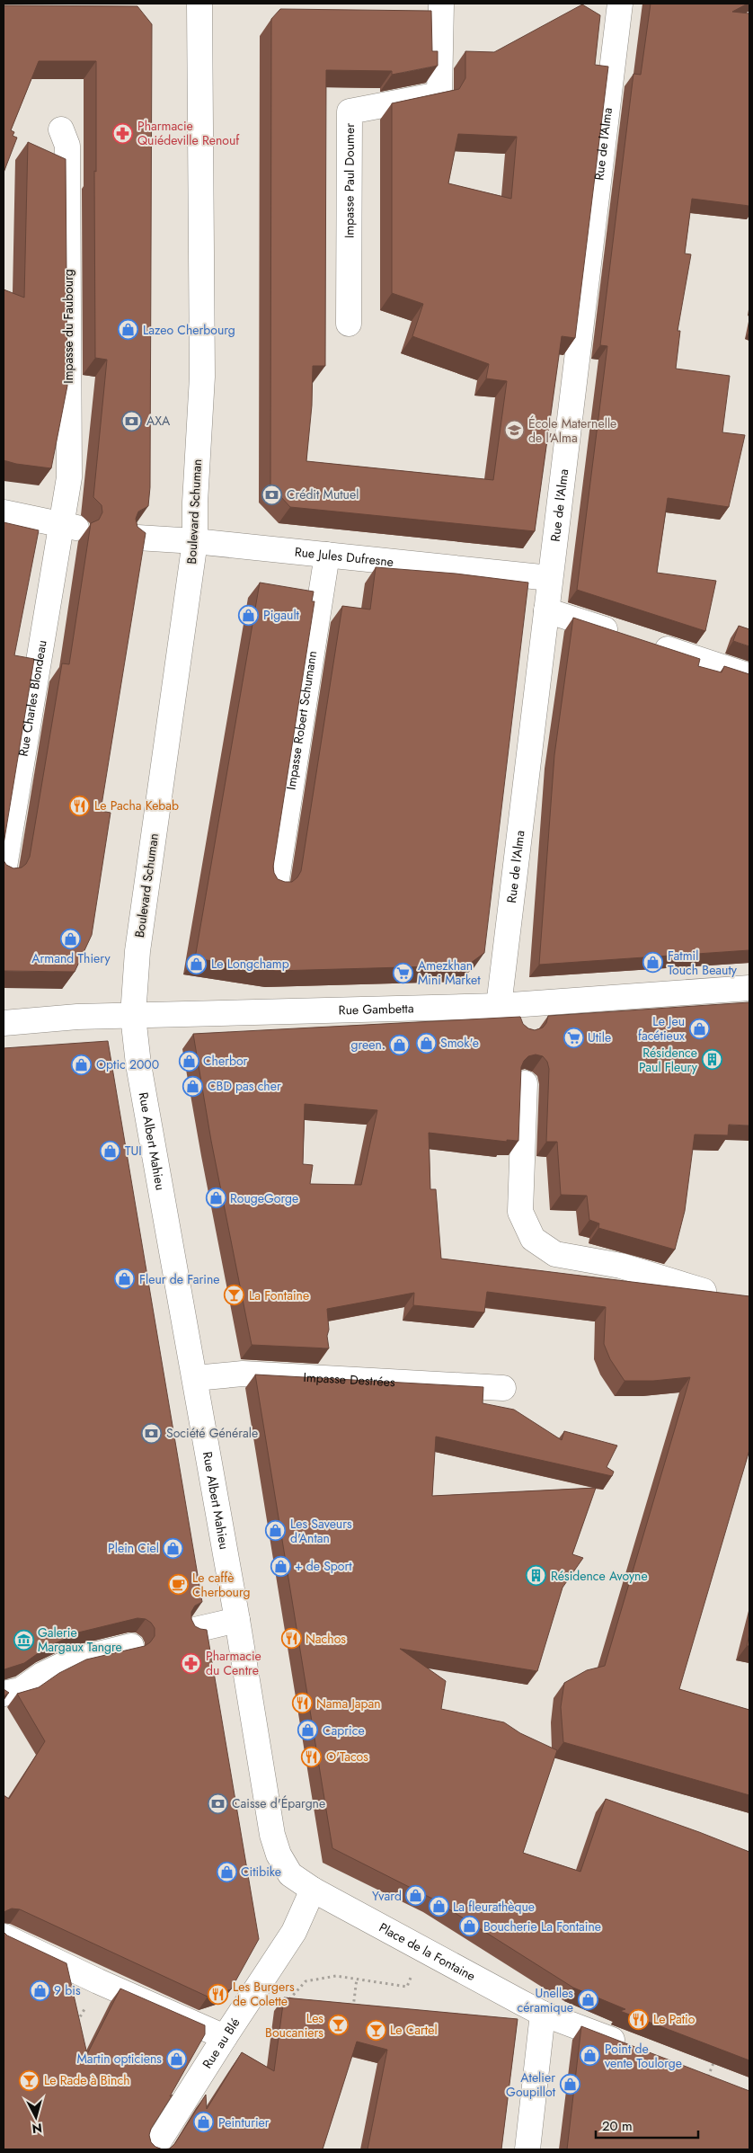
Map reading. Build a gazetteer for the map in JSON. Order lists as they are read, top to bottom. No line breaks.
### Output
{"streets":{"street":["Rue de l'Alma","Impasse Paul Doumer","Impasse du Faubourg","Boulevard Schuman","Rue Jules Dufresne","Rue Charles Blondeau","Impasse Robert Schumann","Rue Gambetta","Rue Albert Mahieu","Impasse Destrées","Place de la Fontaine","Rue au Blé"]},"crossings":[["Rue de l'Alma","Rue Jules Dufresne"],["Rue de l'Alma","Rue Gambetta"],["Impasse du Faubourg","Rue Charles Blondeau"],["Boulevard Schuman","Rue Jules Dufresne"],["Boulevard Schuman","Rue Gambetta"],["Boulevard Schuman","Rue Albert Mahieu"],["Rue Jules Dufresne","Impasse Robert Schumann"],["Rue Gambetta","Rue Albert Mahieu"],["Rue Albert Mahieu","Impasse Destrées"],["Rue Albert Mahieu","Place de la Fontaine"],["Rue Albert Mahieu","Rue au Blé"],["Place de la Fontaine","Rue au Blé"]],"places":{"pharmacy":["Pharmacie Quiédeville Renouf","Pharmacie du Centre"],"shop":["Lazeo Cherbourg","Pigault","Armand Thiery","Fatmil Touch Beauty","Le Longchamp","Le Jeu facétieux","Smok'e","green.","Cherbor","Optic 2000","CBD pas cher","TUI","RougeGorge","Fleur de Farine","Les Saveurs d'Antan","Plein Ciel","+ de Sport","Caprice","Citibike","Yvard","La fleurathèque","Boucherie La Fontaine","9 bis","Unelles céramique","Point de vente Toulorge","Martin opticiens","Atelier Goupillot","Peinturier"],"bank":["AXA","Crédit Mutuel","Société Générale","Caisse d'Épargne"],"school or university":["École Maternelle de l'Alma"],"restaurant":["Le Pacha Kebab","Nachos","Nama Japan","O'Tacos","Les Burgers de Colette","Le Patio"],"supermarket":["Amezkhan Mini Market","Utile"],"building":["Résidence Paul Fleury","Résidence Avoyne"],"bar":["La Fontaine","Les Boucaniers","Le Cartel","Le Rade à Binch"],"cafe":["Le caffè Cherbourg"],"museum":["Galerie Margaux Tangre"]},"scale_bar":"20 m","north":"bottom"}
